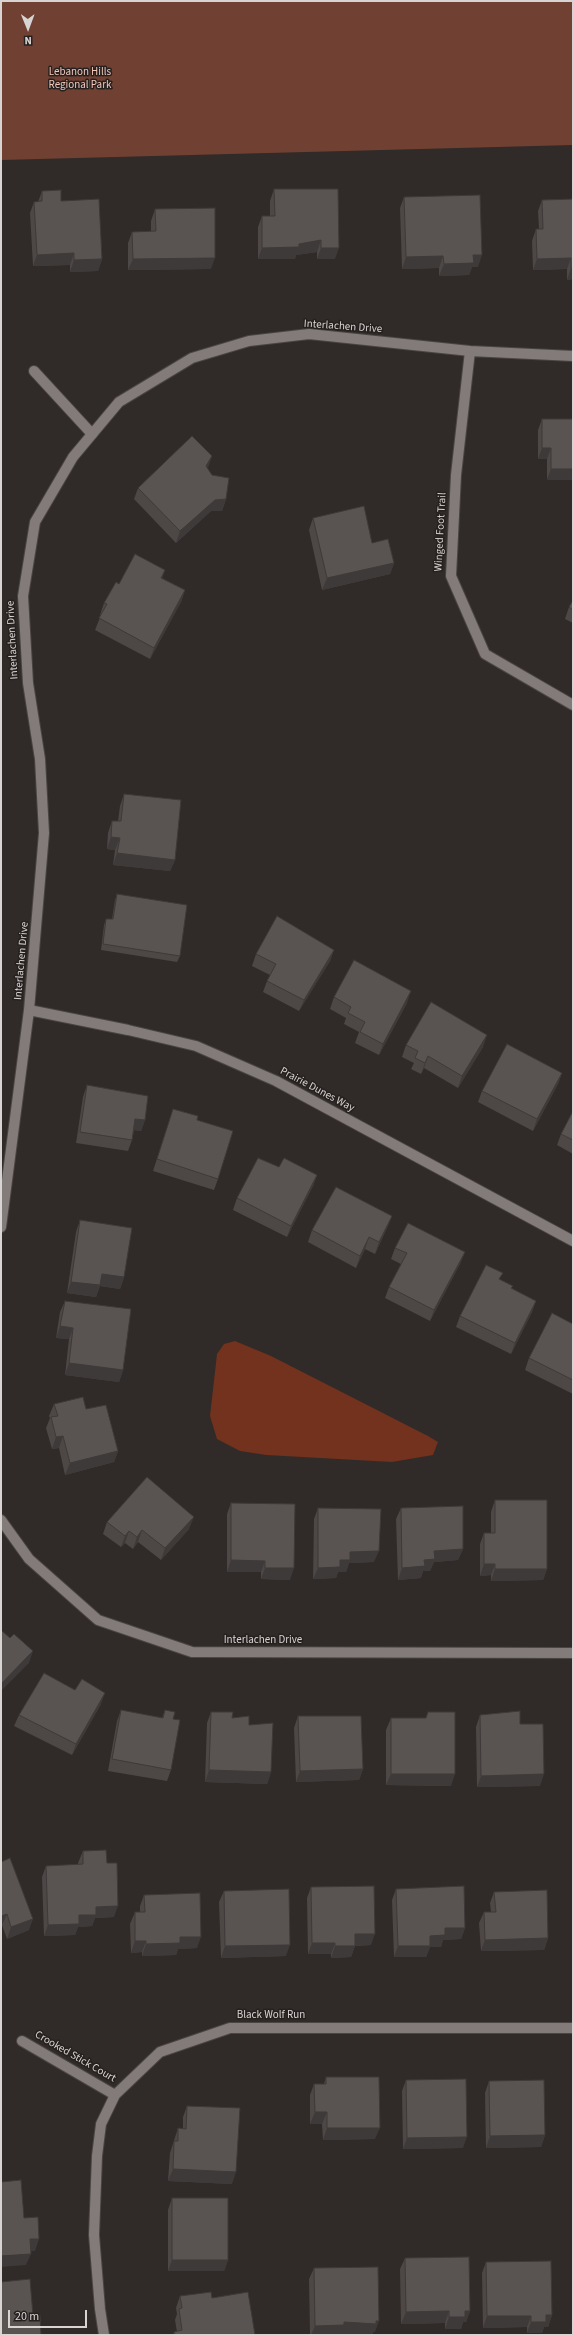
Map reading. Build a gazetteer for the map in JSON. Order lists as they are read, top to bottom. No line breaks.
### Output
{"streets":{"street":["Interlachen Drive","Winged Foot Trail","Prairie Dunes Way","Black Wolf Run","Crooked Stick Court"]},"crossings":[["Interlachen Drive","Winged Foot Trail"],["Interlachen Drive","Prairie Dunes Way"],["Black Wolf Run","Crooked Stick Court"]],"parks":["Lebanon Hills Regional Park"],"scale_bar":"20 m","north":"bottom"}
